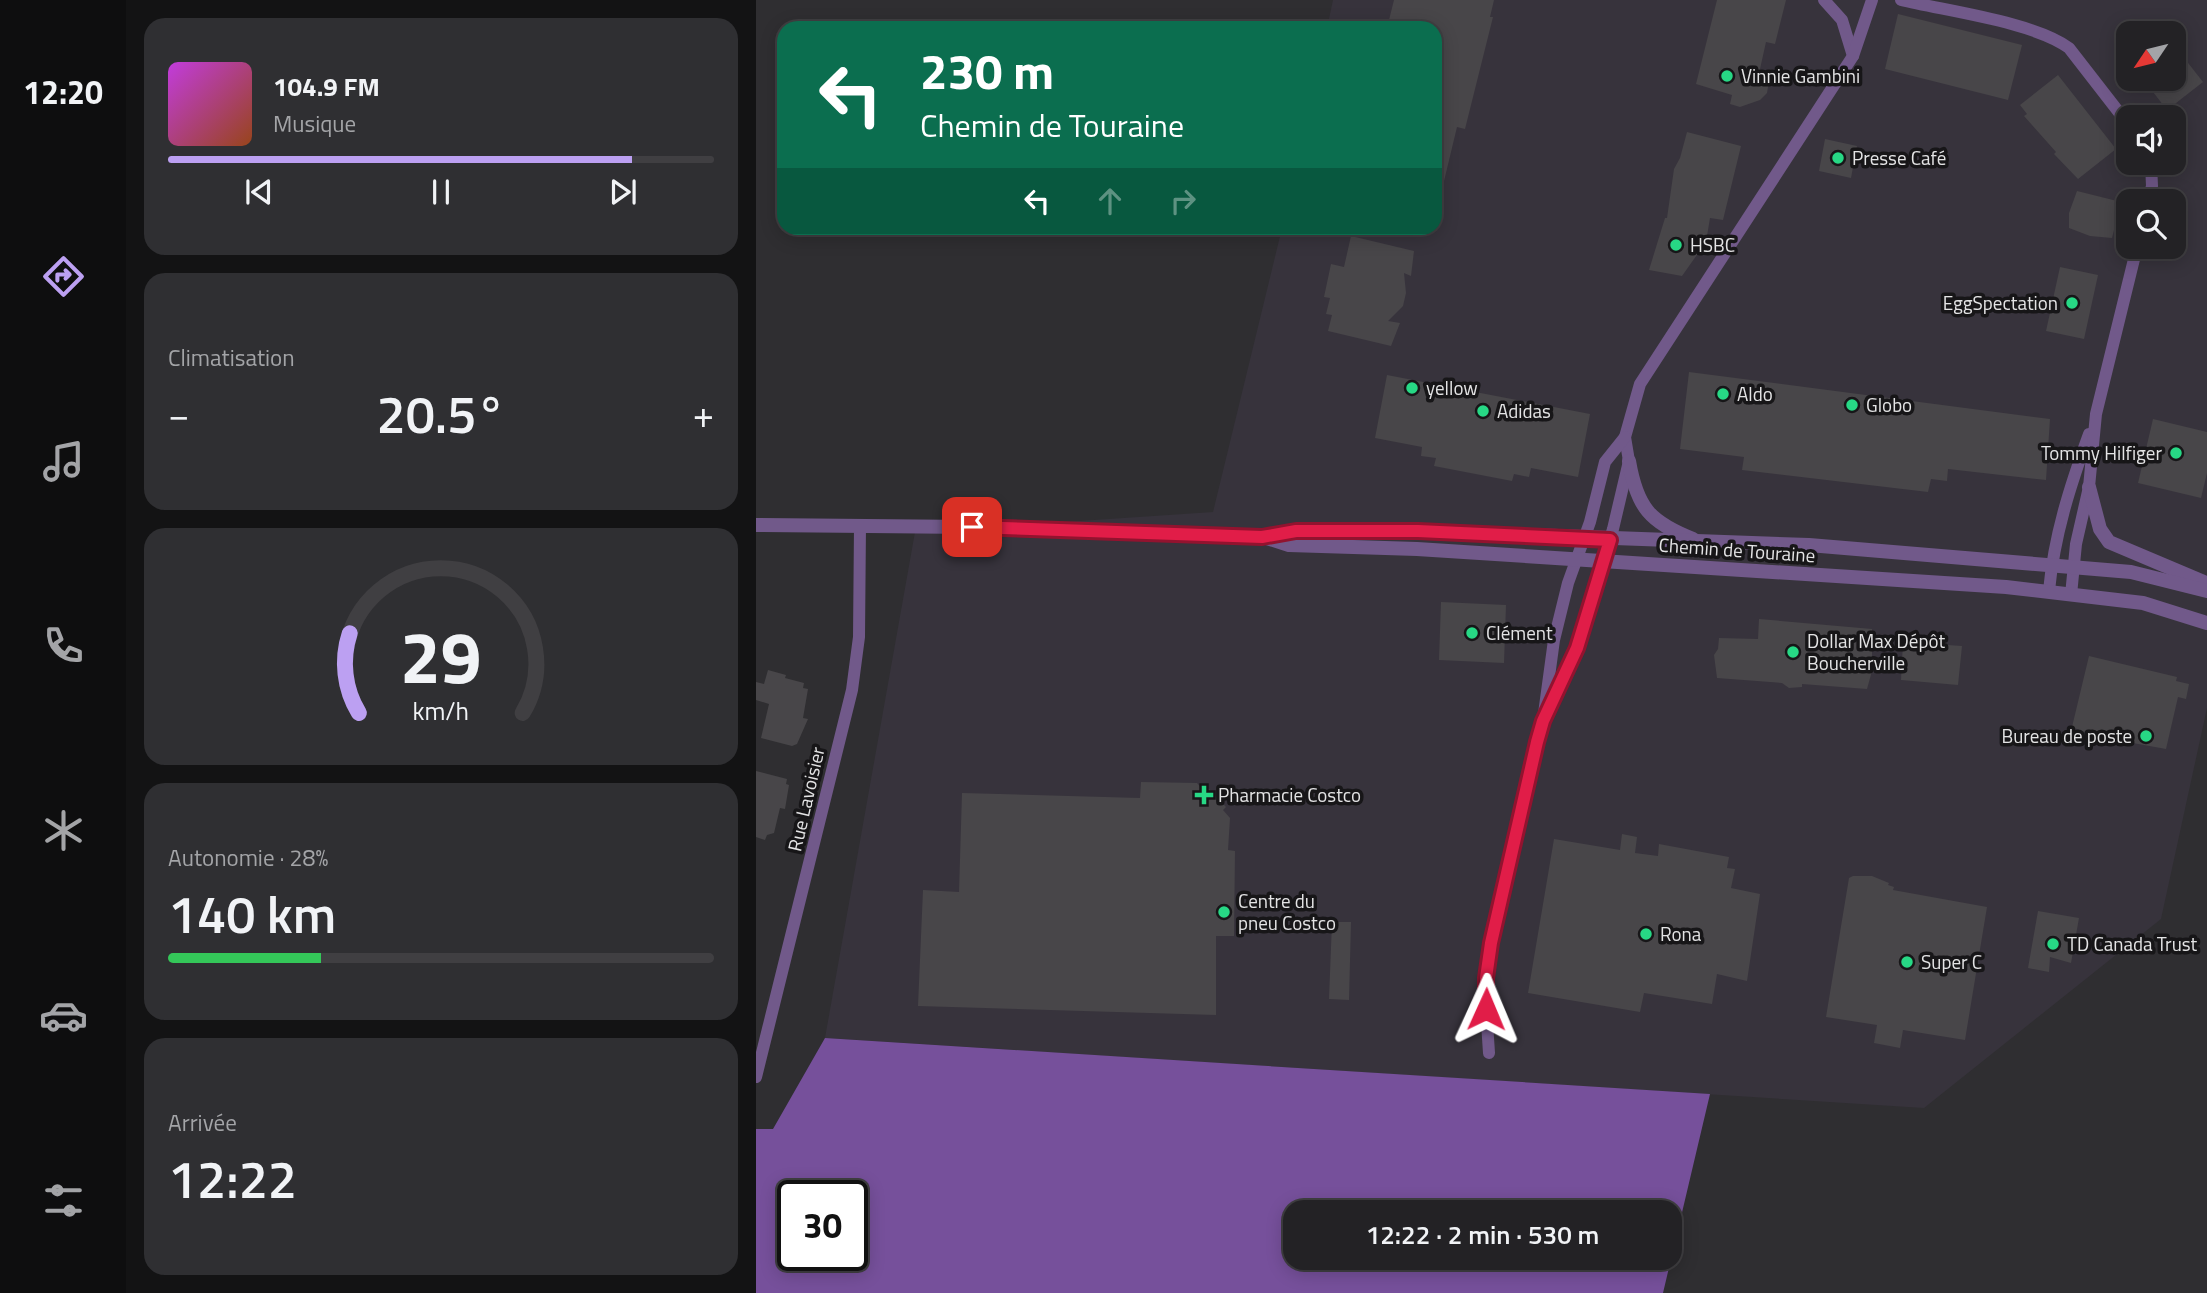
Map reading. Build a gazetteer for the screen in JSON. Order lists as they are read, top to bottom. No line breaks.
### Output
{"streets":{"street":["Chemin de Touraine","Rue Lavoisier"]},"crossings":[["Chemin de Touraine","Rue Lavoisier"]],"places":{"other":["Vinnie Gambini","Presse Café","HSBC","EggSpectation","yellow","Aldo","Globo","Adidas","Tommy Hilfiger","Clément","Dollar Max Dépôt Boucherville","Bureau de poste","Centre du pneu Costco","Rona","TD Canada Trust","Super C"],"health":["Pharmacie Costco"]},"north":"bottom left","page":{"tabs":"12:20","turn":["230 m","Chemin de Touraine"],"song":["104.9 FM","Musique"],"tile":["Climatisation",["Autonomie · 28%","140 km"],["Arrivée","12:22"]],"heat":["−","20.5°","+"],"limit":"30","trip":"12:22 · 2 min · 530 m","gauge":["29","km/h"]}}
